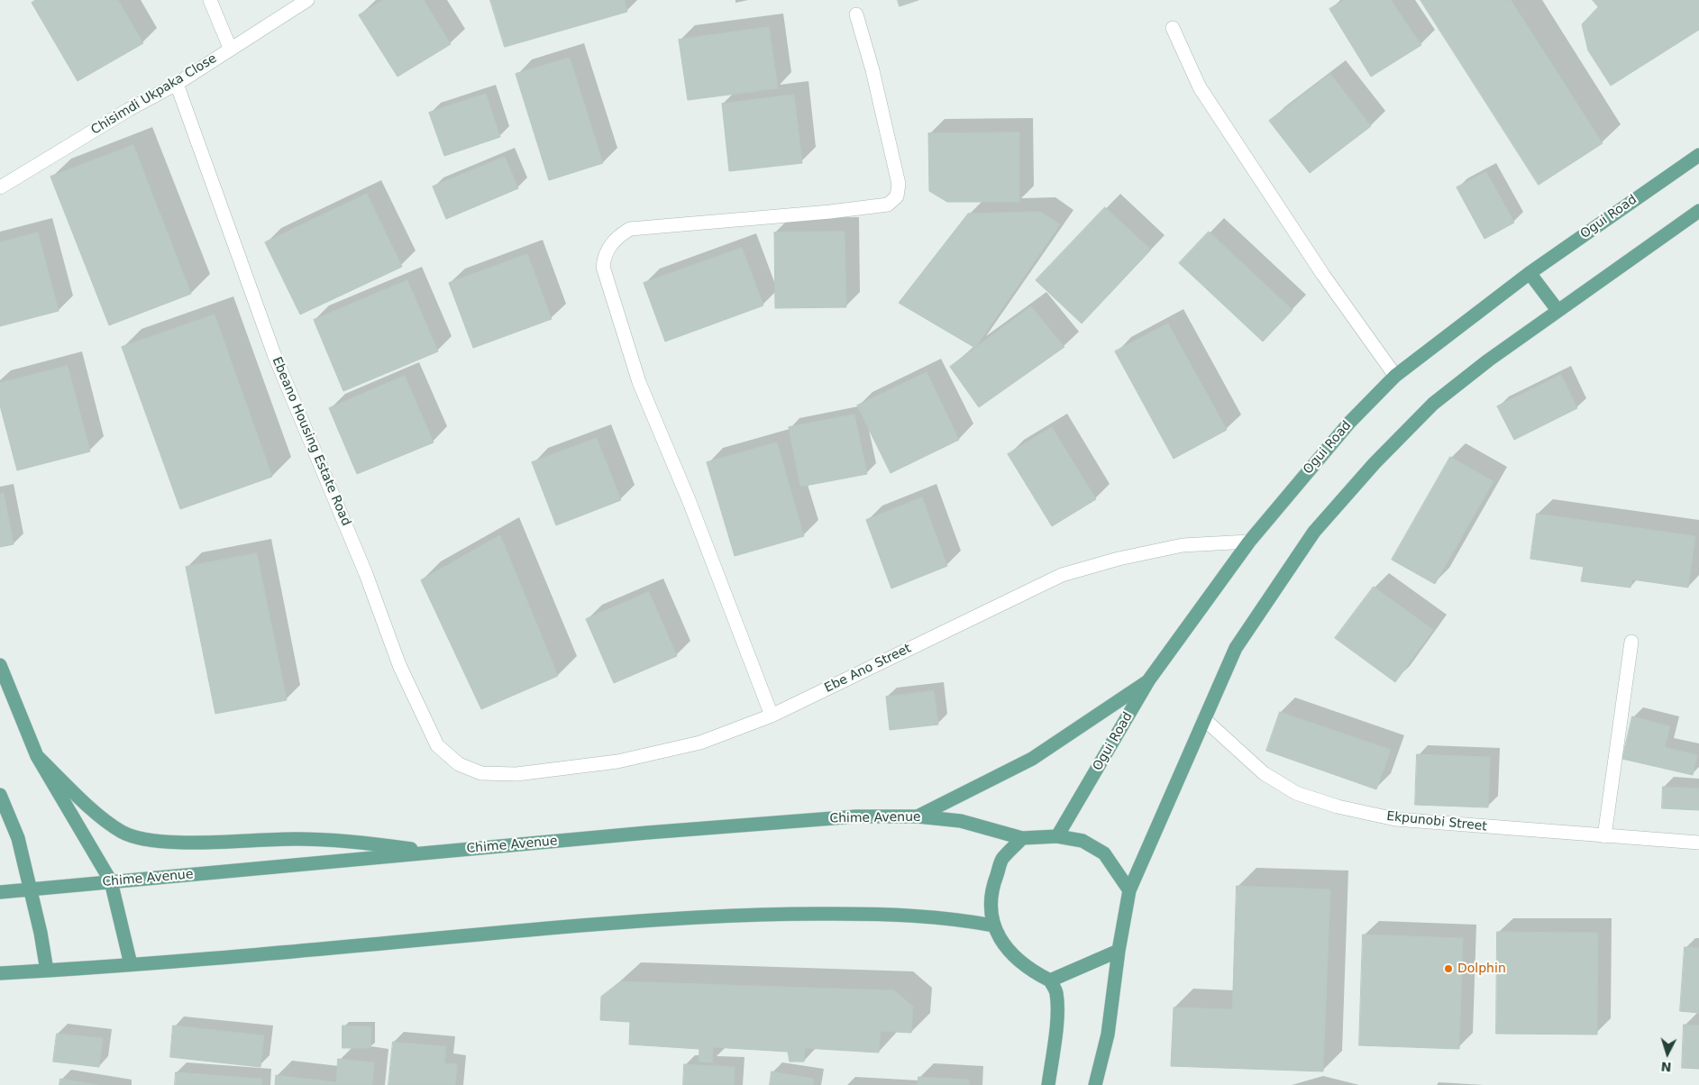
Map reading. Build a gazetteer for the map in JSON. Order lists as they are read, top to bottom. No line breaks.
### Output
{"streets":{"main road":["Ogui Road","Chime Avenue"],"street":["Chisimdi Ukpaka Close","Ebeano Housing Estate Road","Ebe Ano Street","Ekpunobi Street"]},"crossings":[["Chisimdi Ukpaka Close","Ebeano Housing Estate Road"],["Ogui Road","Ebe Ano Street"],["Ogui Road","Chime Avenue"],["Ebeano Housing Estate Road","Ebe Ano Street"]],"places":["Dolphin"],"north":"bottom"}
